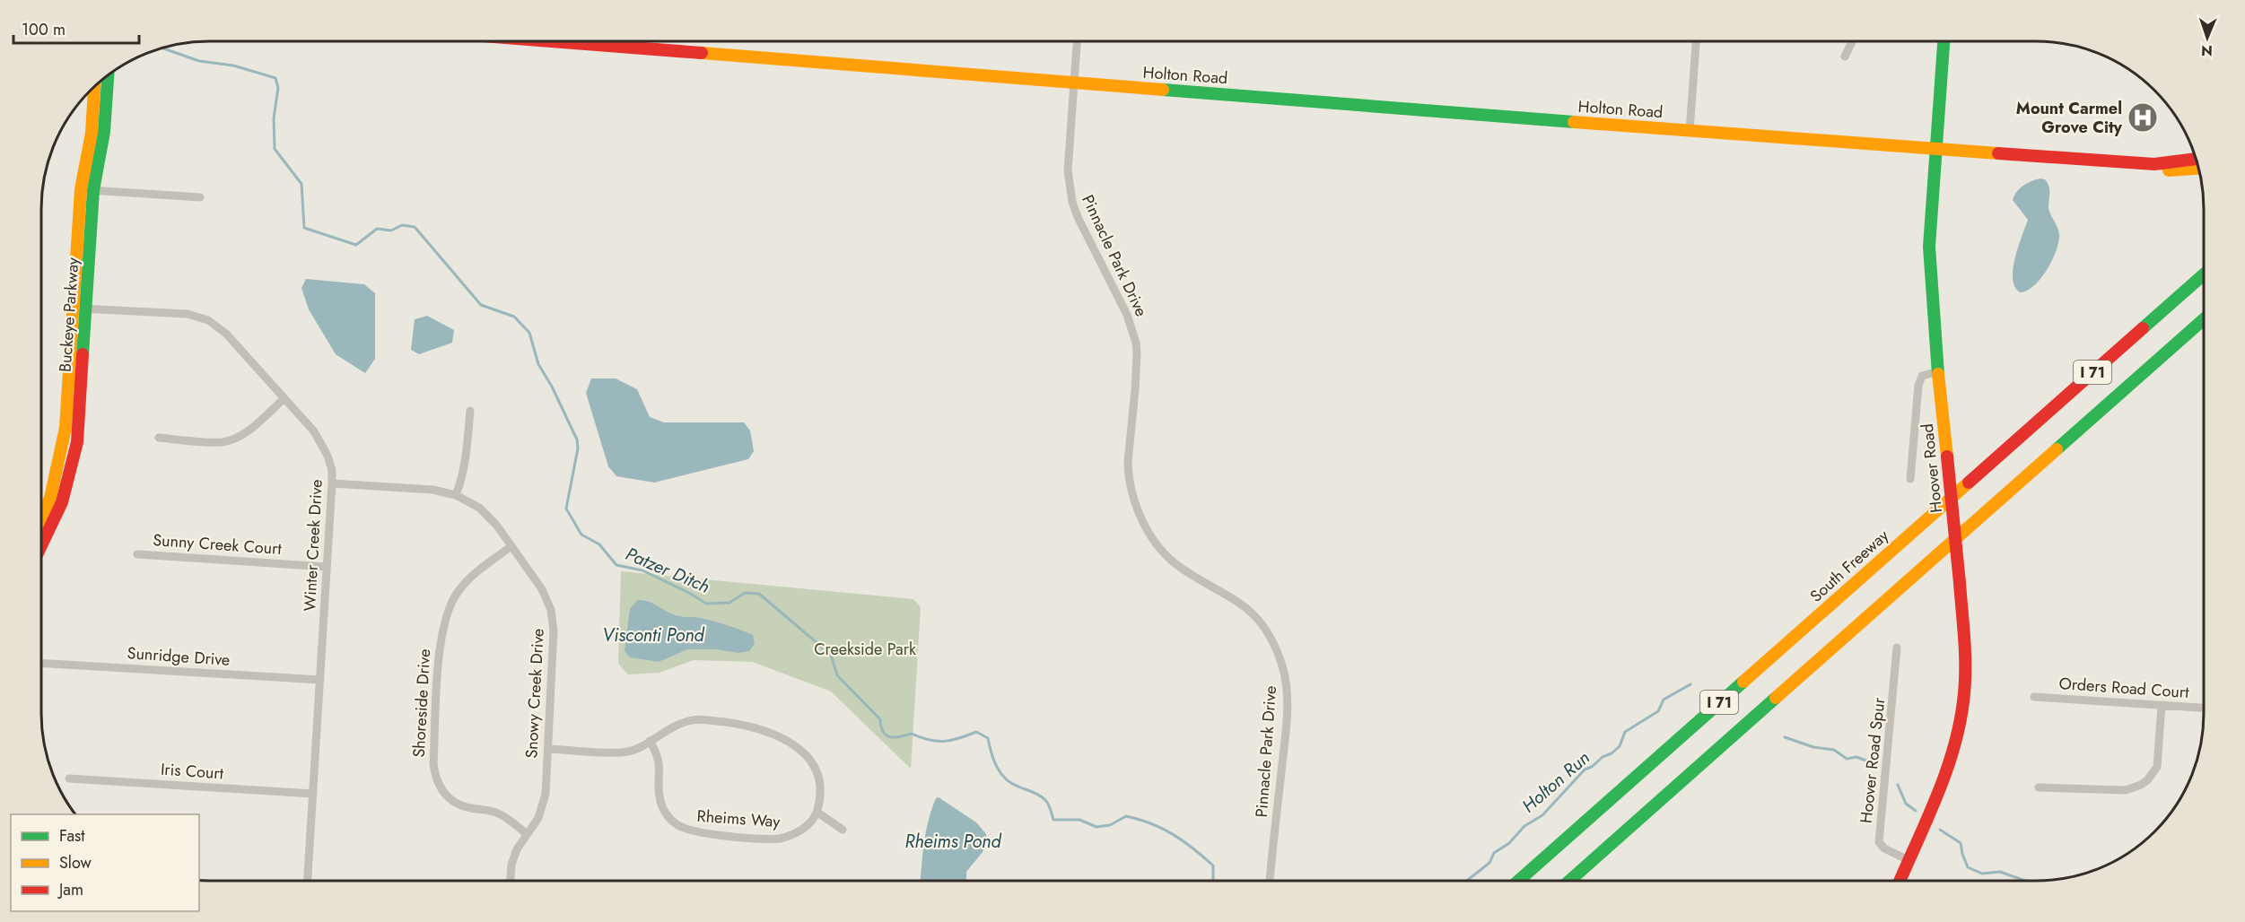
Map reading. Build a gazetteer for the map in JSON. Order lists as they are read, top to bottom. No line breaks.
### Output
{"streets":{"main road":["Holton Road","Buckeye Parkway","I 71","Hoover Road","South Freeway"],"street":["Pinnacle Park Drive","Sunny Creek Court","Winter Creek Drive","Sunridge Drive","Orders Road Court","Snowy Creek Drive","Shoreside Drive","Hoover Road Spur","Iris Court","Rheims Way"]},"crossings":[["Holton Road","Pinnacle Park Drive"],["Holton Road","Hoover Road"],["Buckeye Parkway","Winter Creek Drive"],["Hoover Road","Hoover Road Spur"],["Sunny Creek Court","Winter Creek Drive"],["Winter Creek Drive","Sunridge Drive"],["Winter Creek Drive","Snowy Creek Drive"],["Winter Creek Drive","Iris Court"],["Snowy Creek Drive","Shoreside Drive"]],"water":["Patzer Ditch","Visconti Pond","Holton Run","Rheims Pond"],"parks":["Creekside Park"],"places":{"hospital":["Mount Carmel Grove City"]},"legend":["Fast","Slow","Jam"],"scale_bar":"100 m","north":"bottom"}
